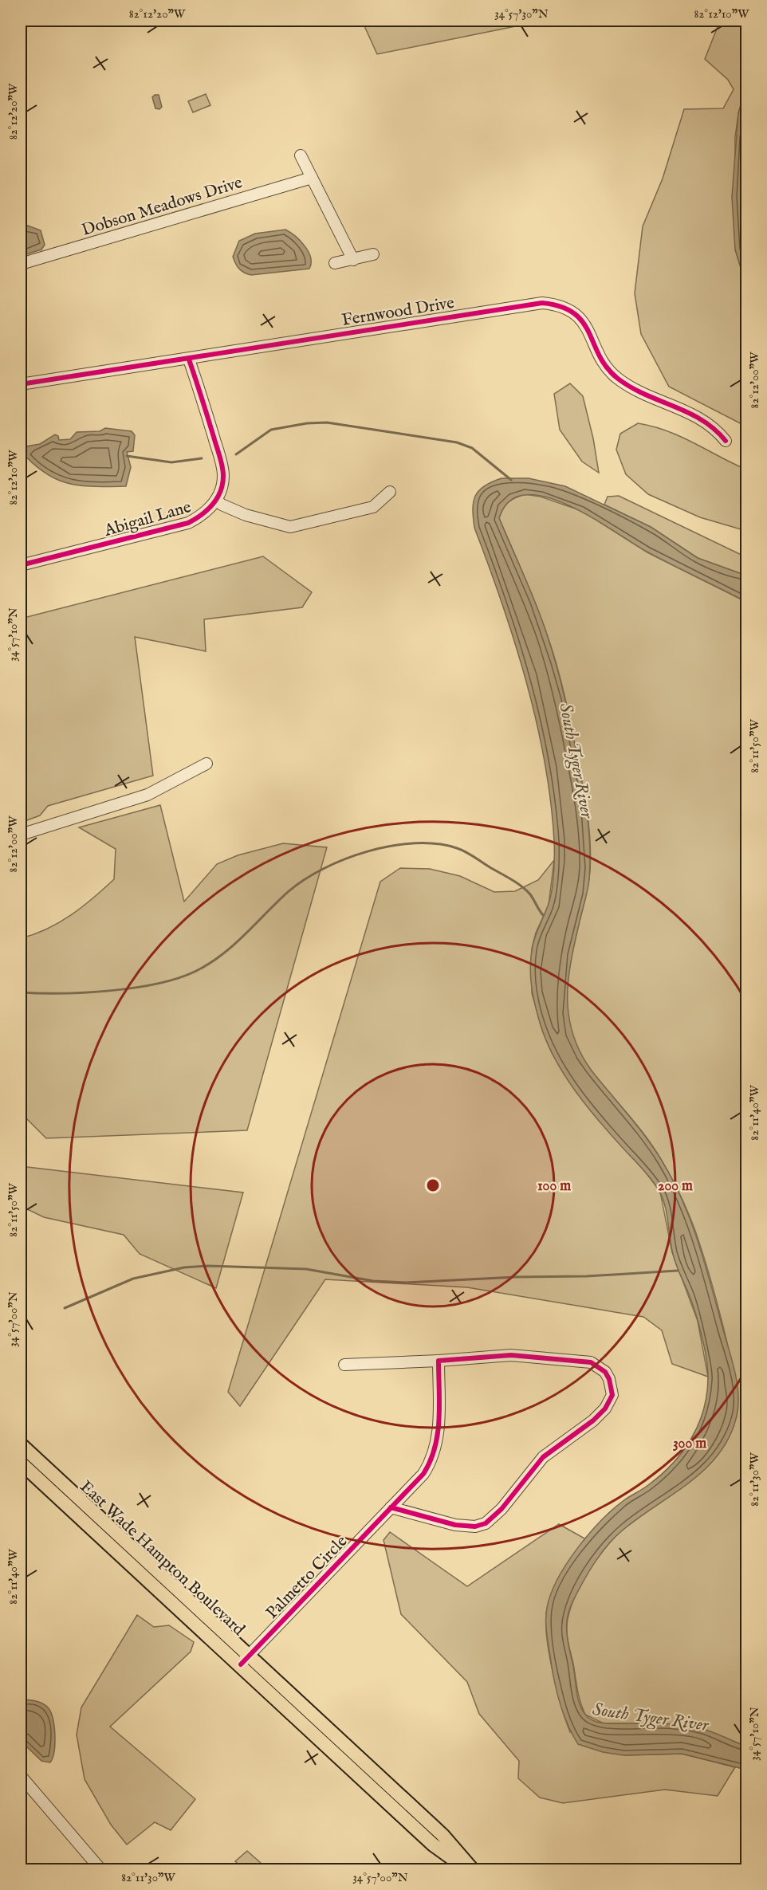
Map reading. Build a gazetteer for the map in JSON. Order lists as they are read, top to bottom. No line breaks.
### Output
{"streets":{"main road":["East Wade Hampton Boulevard"],"street":["Dobson Meadows Drive","Fernwood Drive","Abigail Lane","Palmetto Circle"]},"crossings":[["Fernwood Drive","Abigail Lane"],["East Wade Hampton Boulevard","Palmetto Circle"]],"water":["South Tyger River"],"coordinates":["82°12'20\"W","34°57'30\"N","82°12'10\"W","82°12'00\"W","34°57'10\"N","82°11'50\"W","82°11'40\"W","34°57'00\"N","82°11'30\"W"],"rings":["100 m","200 m","300 m"]}
